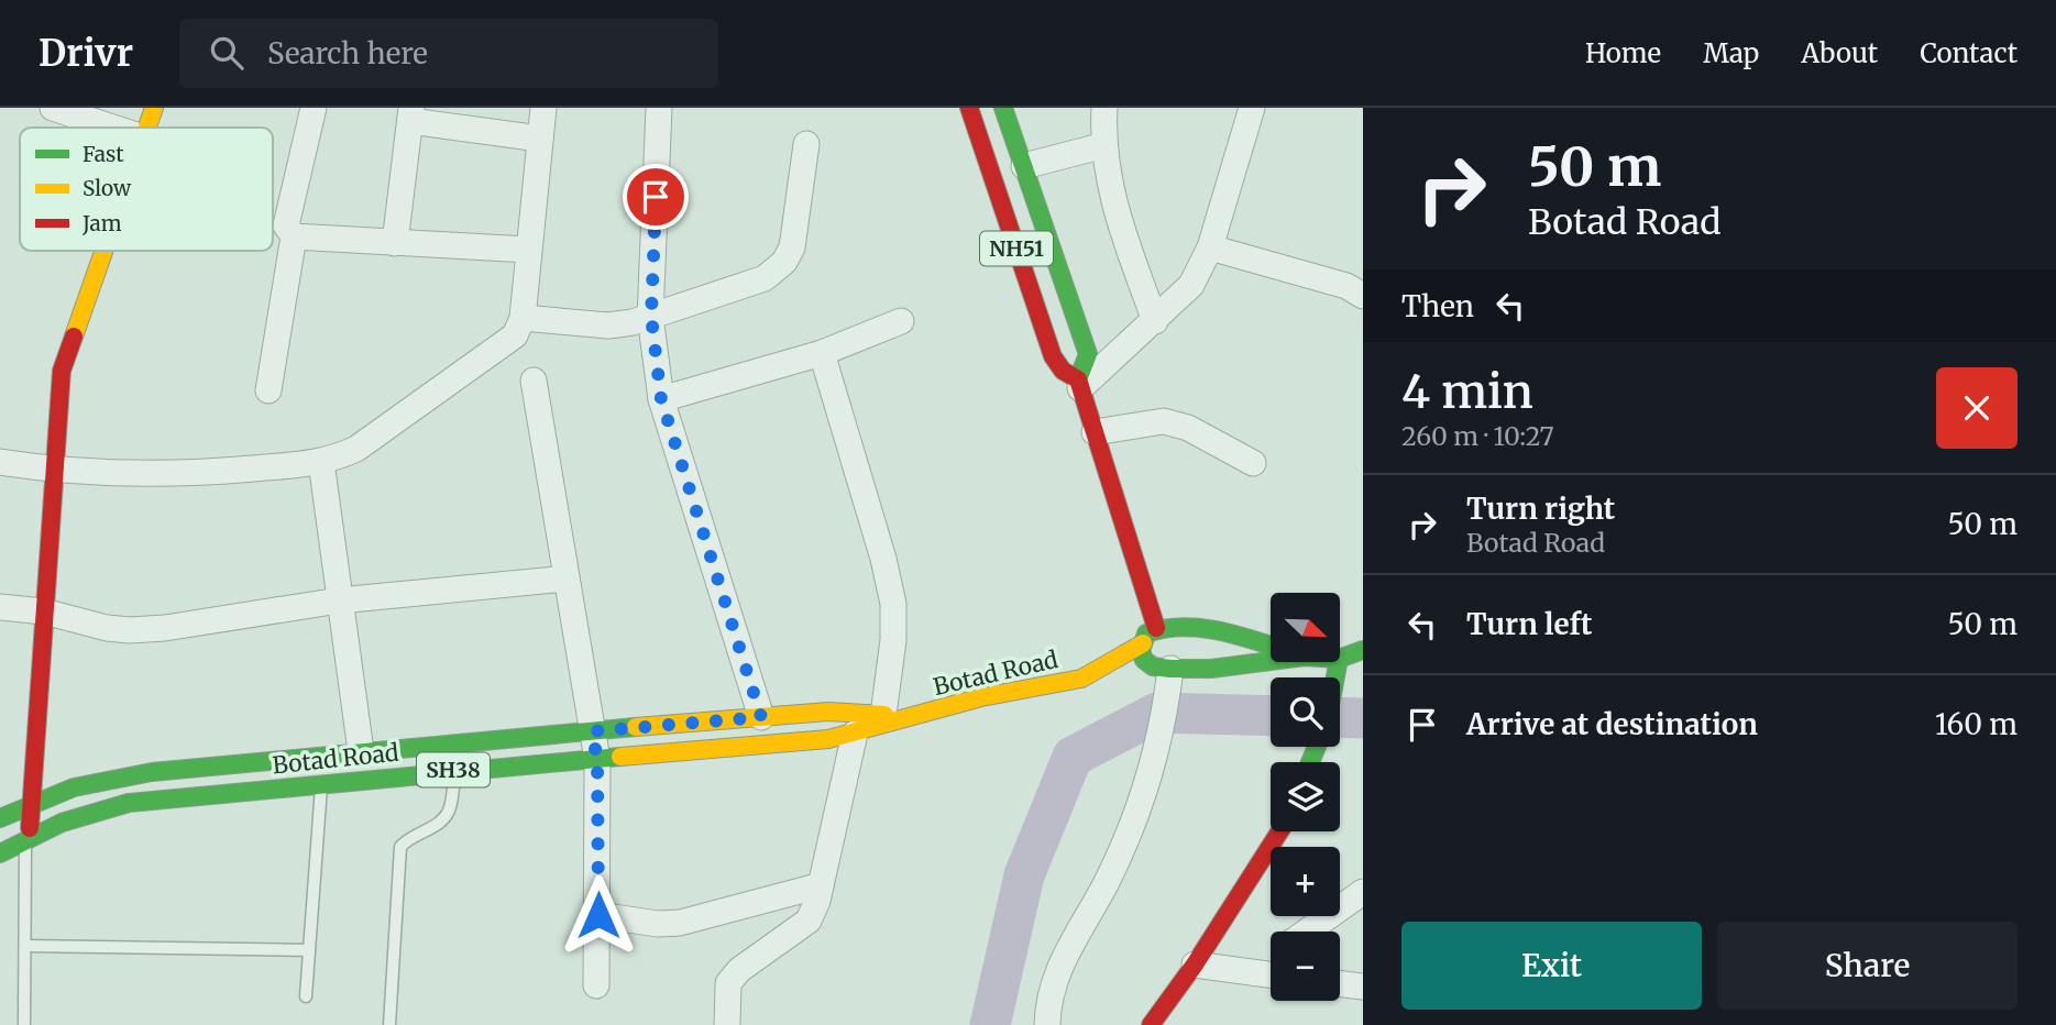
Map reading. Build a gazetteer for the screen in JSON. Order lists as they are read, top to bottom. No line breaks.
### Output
{"streets":{"main road":["NH51","Botad Road","SH38"]},"legend":["Fast","Slow","Jam"],"north":"bottom right","page":{"header":"Drivr","search":"Search here","nav":["Home","Map","About","Contact"],"turn":["50 m","Botad Road"],"then":"Then","heading":["4 min","260 m · 10:27"],"list":[{"name":"Turn right","note":"Botad Road","value":"50 m"},{"name":"Turn left","value":"50 m"},{"name":"Arrive at destination","value":"160 m"}],"map_buttons":["+","−"],"buttons":["Exit","Share"]}}
